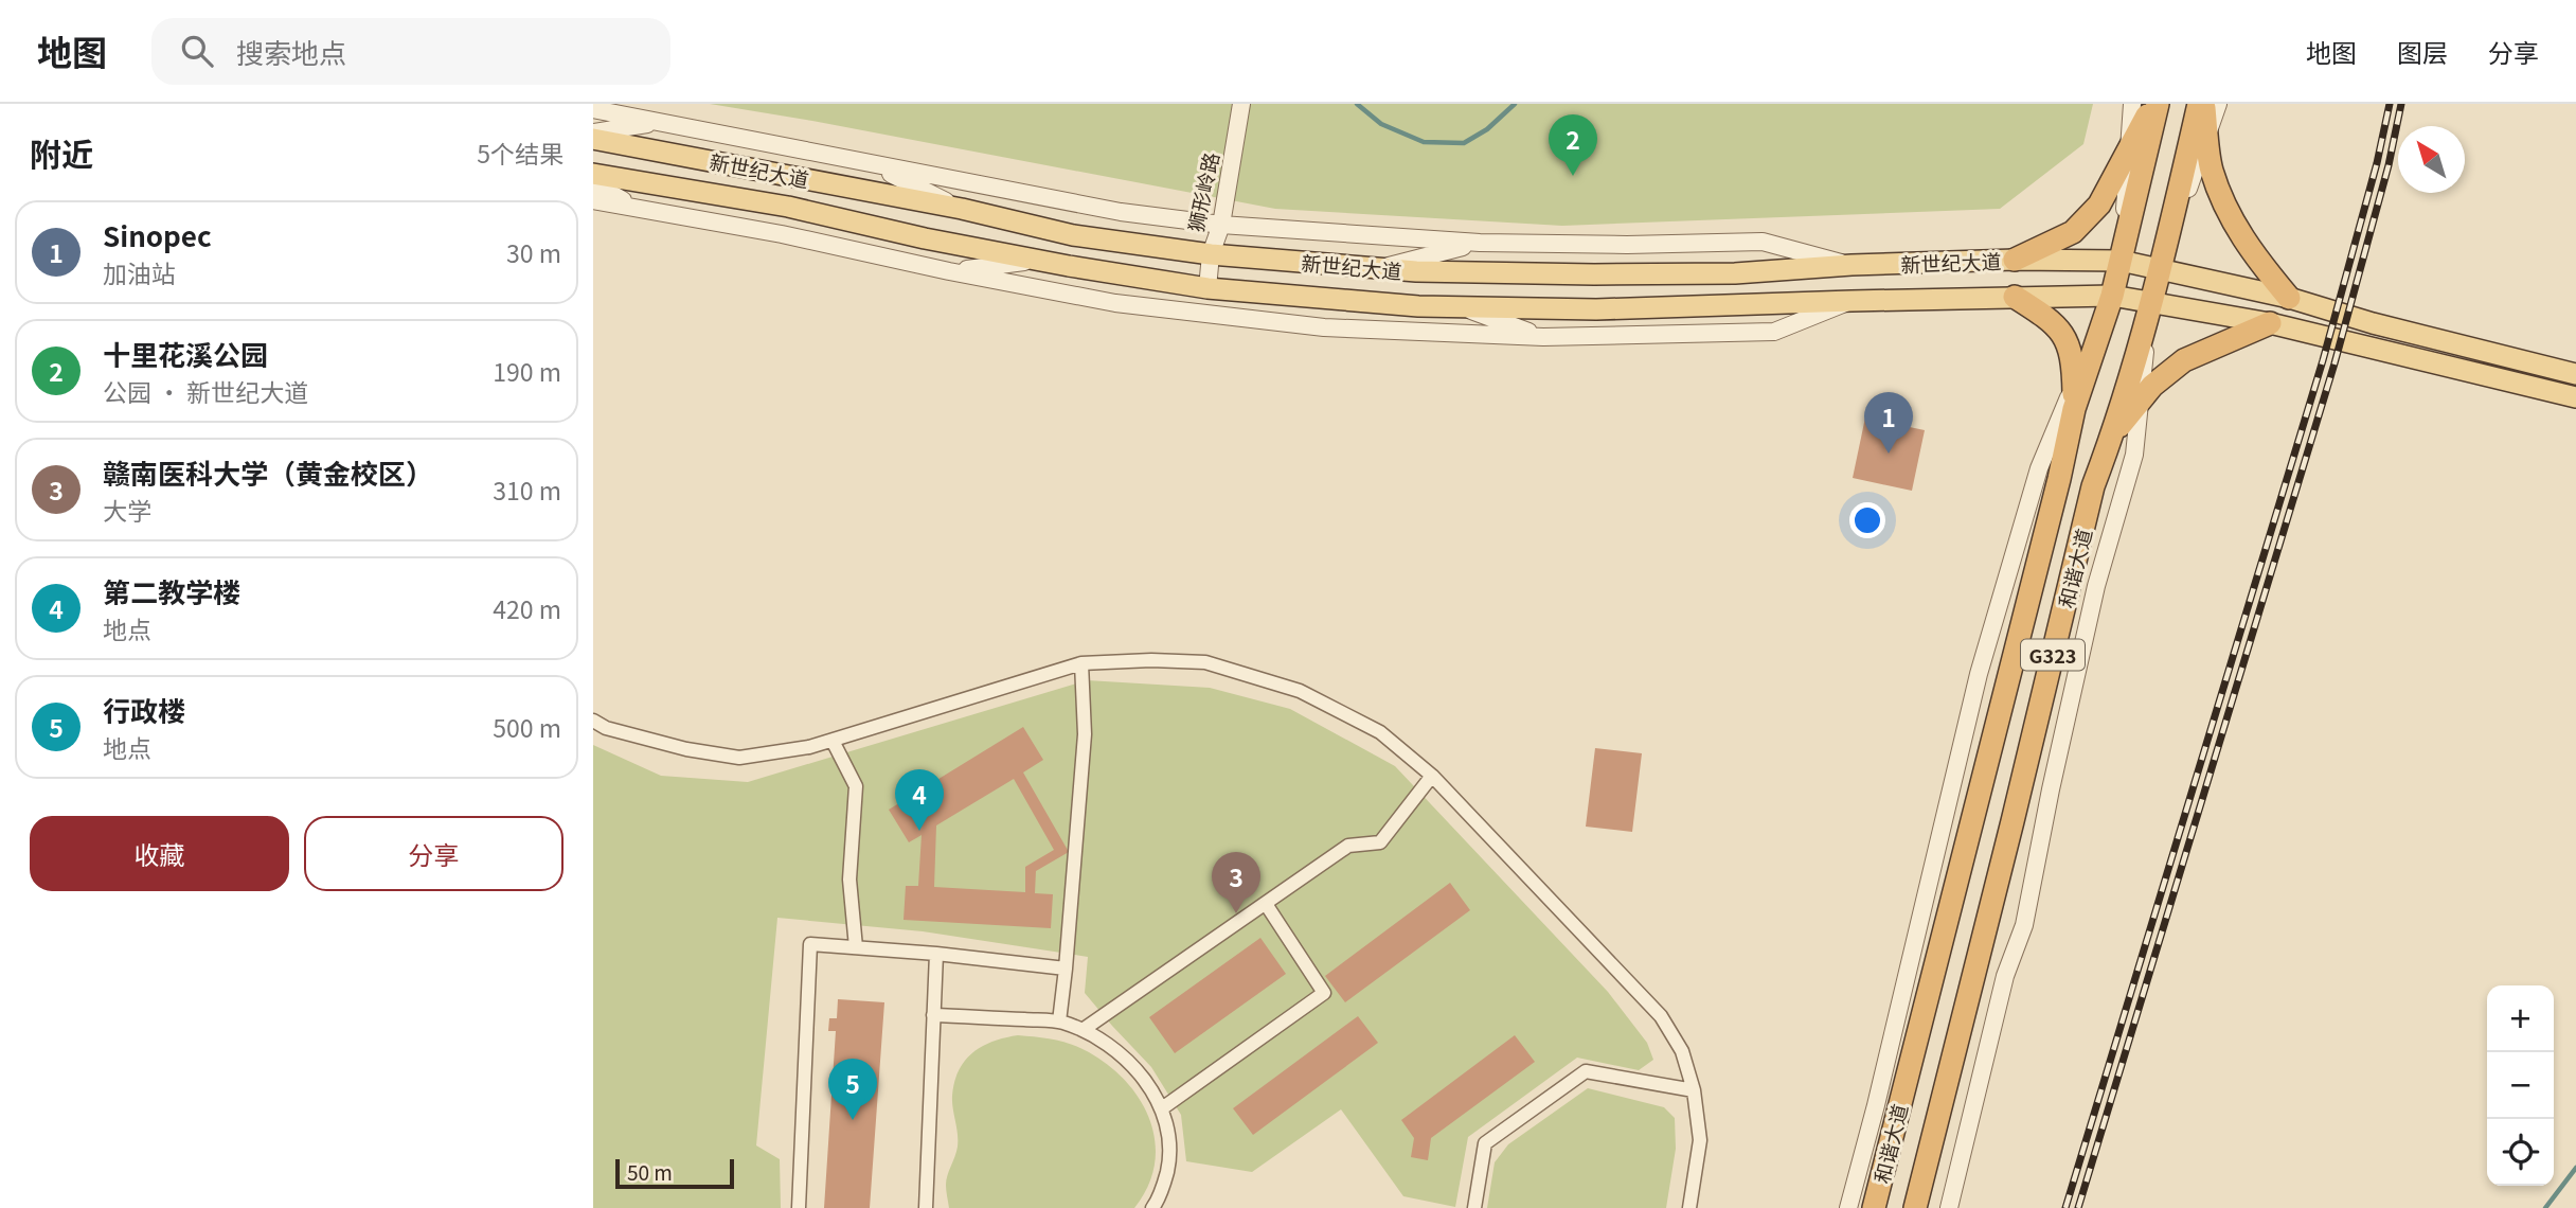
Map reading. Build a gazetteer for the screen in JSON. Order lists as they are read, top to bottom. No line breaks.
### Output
{"streets":{"highway":["和谐大道","G323"],"main road":["新世纪大道"],"street":["狮形岭路"]},"crossings":[["新世纪大道","狮形岭路"],["新世纪大道","和谐大道"],["新世纪大道","G323"],["和谐大道","G323"]],"scale_bar":"50 m","north":"top left","page":{"header":"地图","search":"搜索地点","nav":["地图","图层","分享"],"heading":["附近","5个结果"],"pins":["2","1","4","3","5"],"list":[{"mark":"1","name":"Sinopec","note":"加油站","value":"30 m"},{"mark":"2","name":"十里花溪公园","note":"公园 · 新世纪大道","value":"190 m"},{"mark":"3","name":"赣南医科大学（黄金校区）","note":"大学","value":"310 m"},{"mark":"4","name":"第二教学楼","note":"地点","value":"420 m"},{"mark":"5","name":"行政楼","note":"地点","value":"500 m"}],"buttons":["收藏","分享"],"map_buttons":["+","−"],"scale":"50 m"}}
